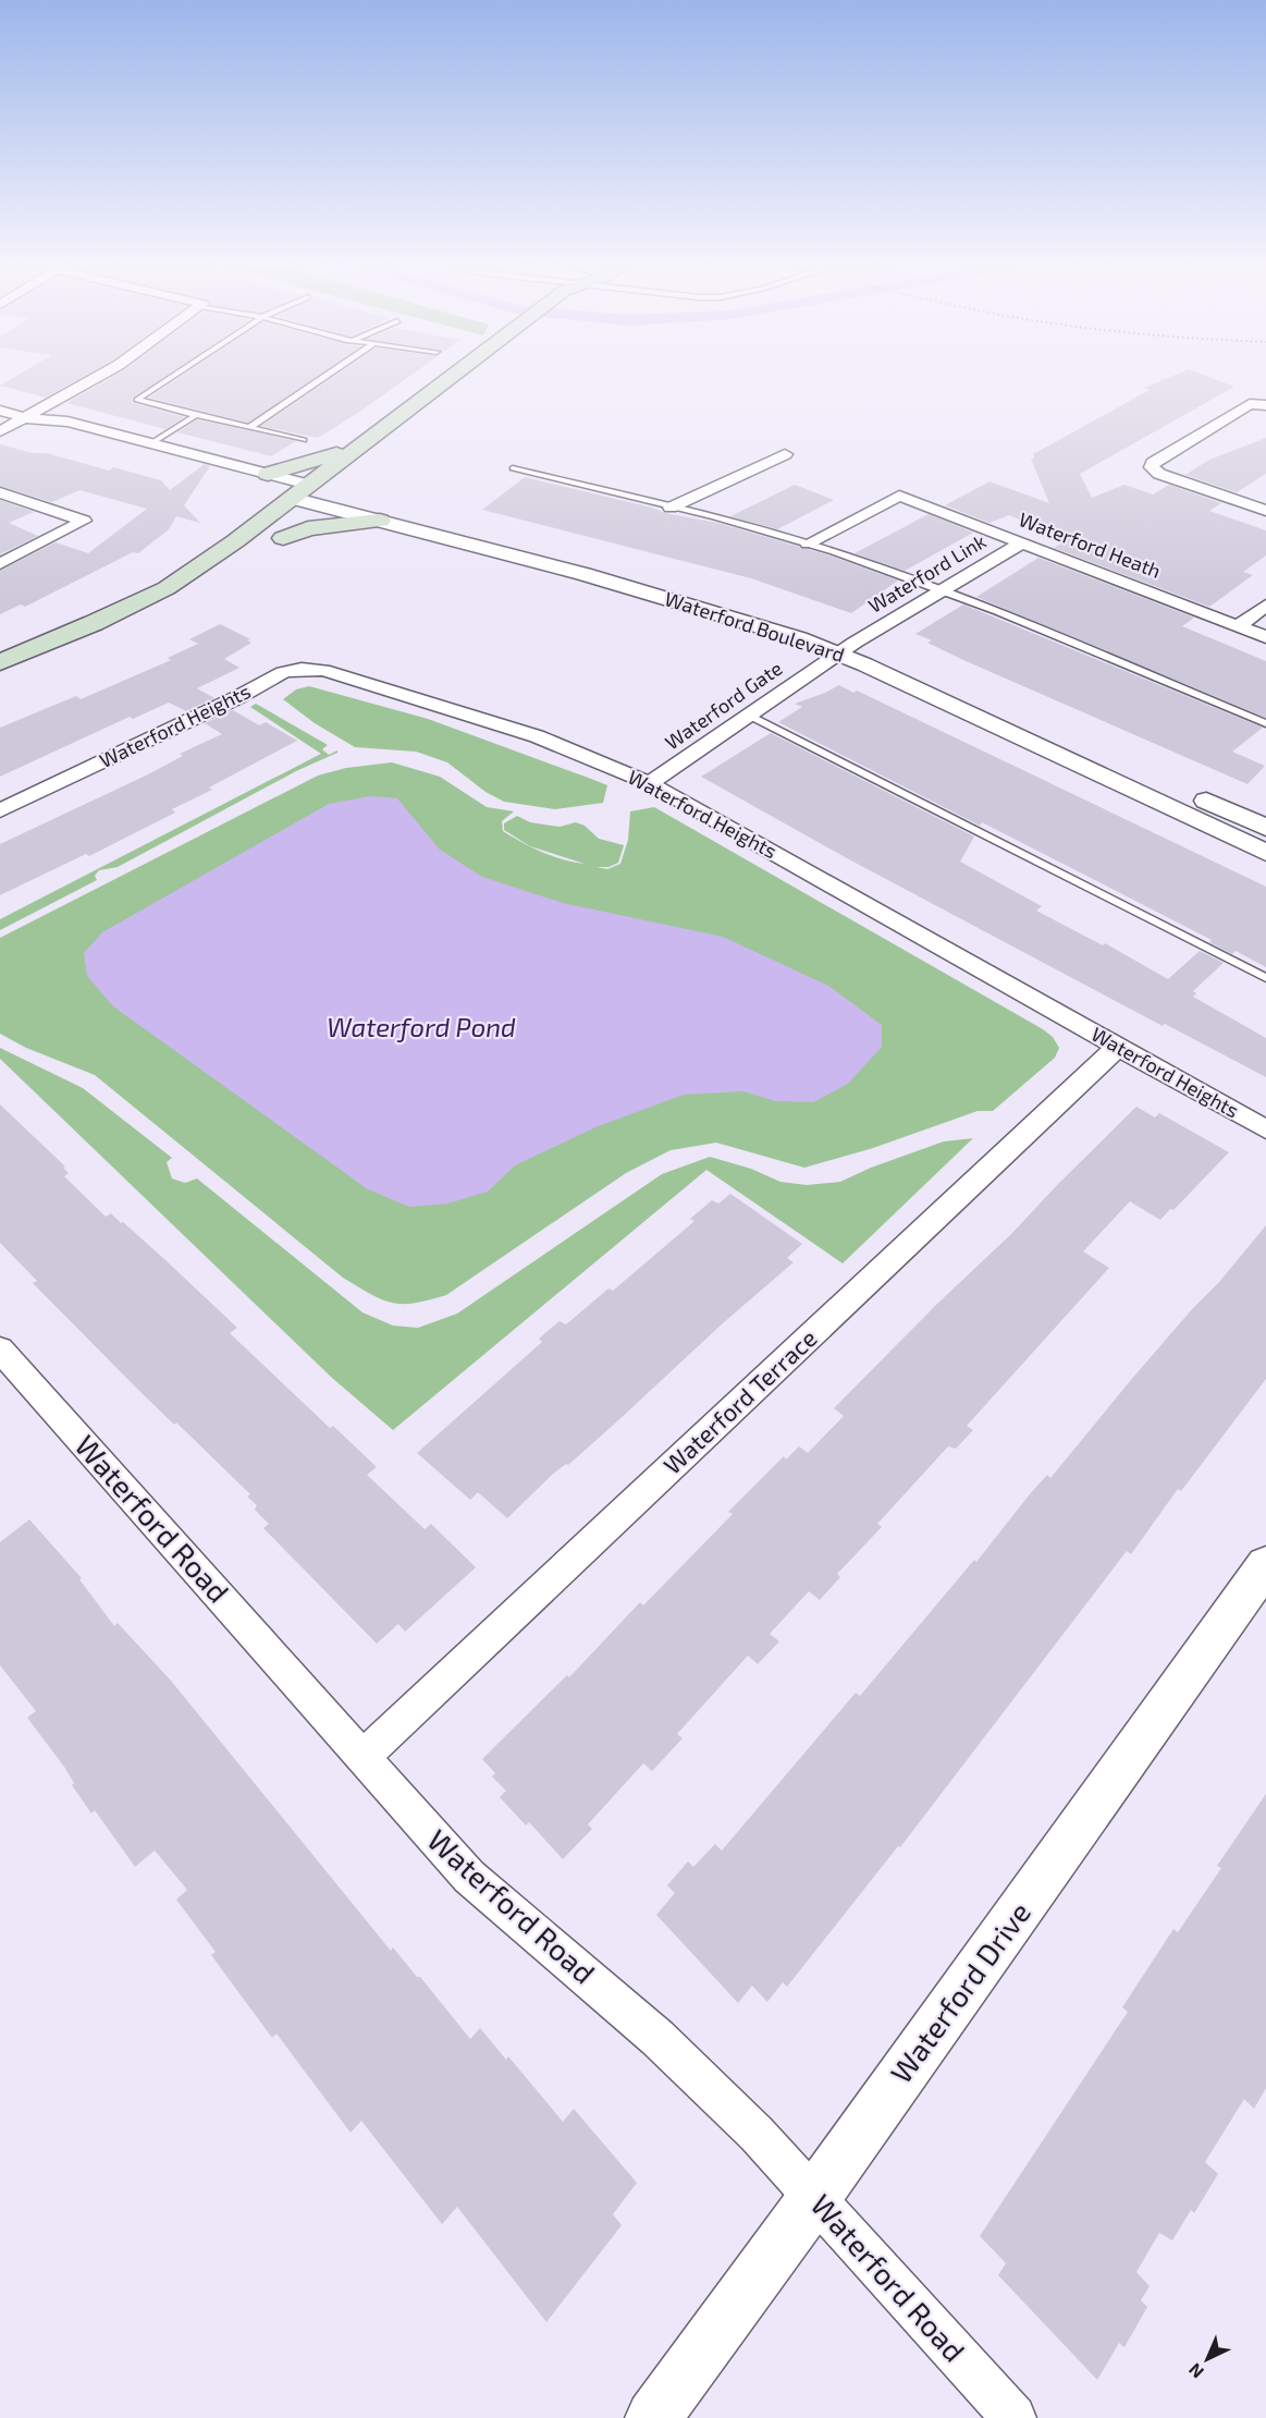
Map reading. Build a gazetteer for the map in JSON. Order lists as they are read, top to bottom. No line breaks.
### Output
{"streets":{"street":["Waterford Heath","Waterford Link","Waterford Boulevard","Waterford Gate","Waterford Heights","Waterford Terrace","Waterford Road","Waterford Drive"]},"crossings":[["Waterford Heath","Waterford Link"],["Waterford Link","Waterford Boulevard"],["Waterford Link","Waterford Gate"],["Waterford Boulevard","Waterford Gate"],["Waterford Gate","Waterford Heights"],["Waterford Heights","Waterford Terrace"],["Waterford Terrace","Waterford Road"],["Waterford Road","Waterford Drive"]],"water":["Waterford Pond"],"north":"bottom left"}
